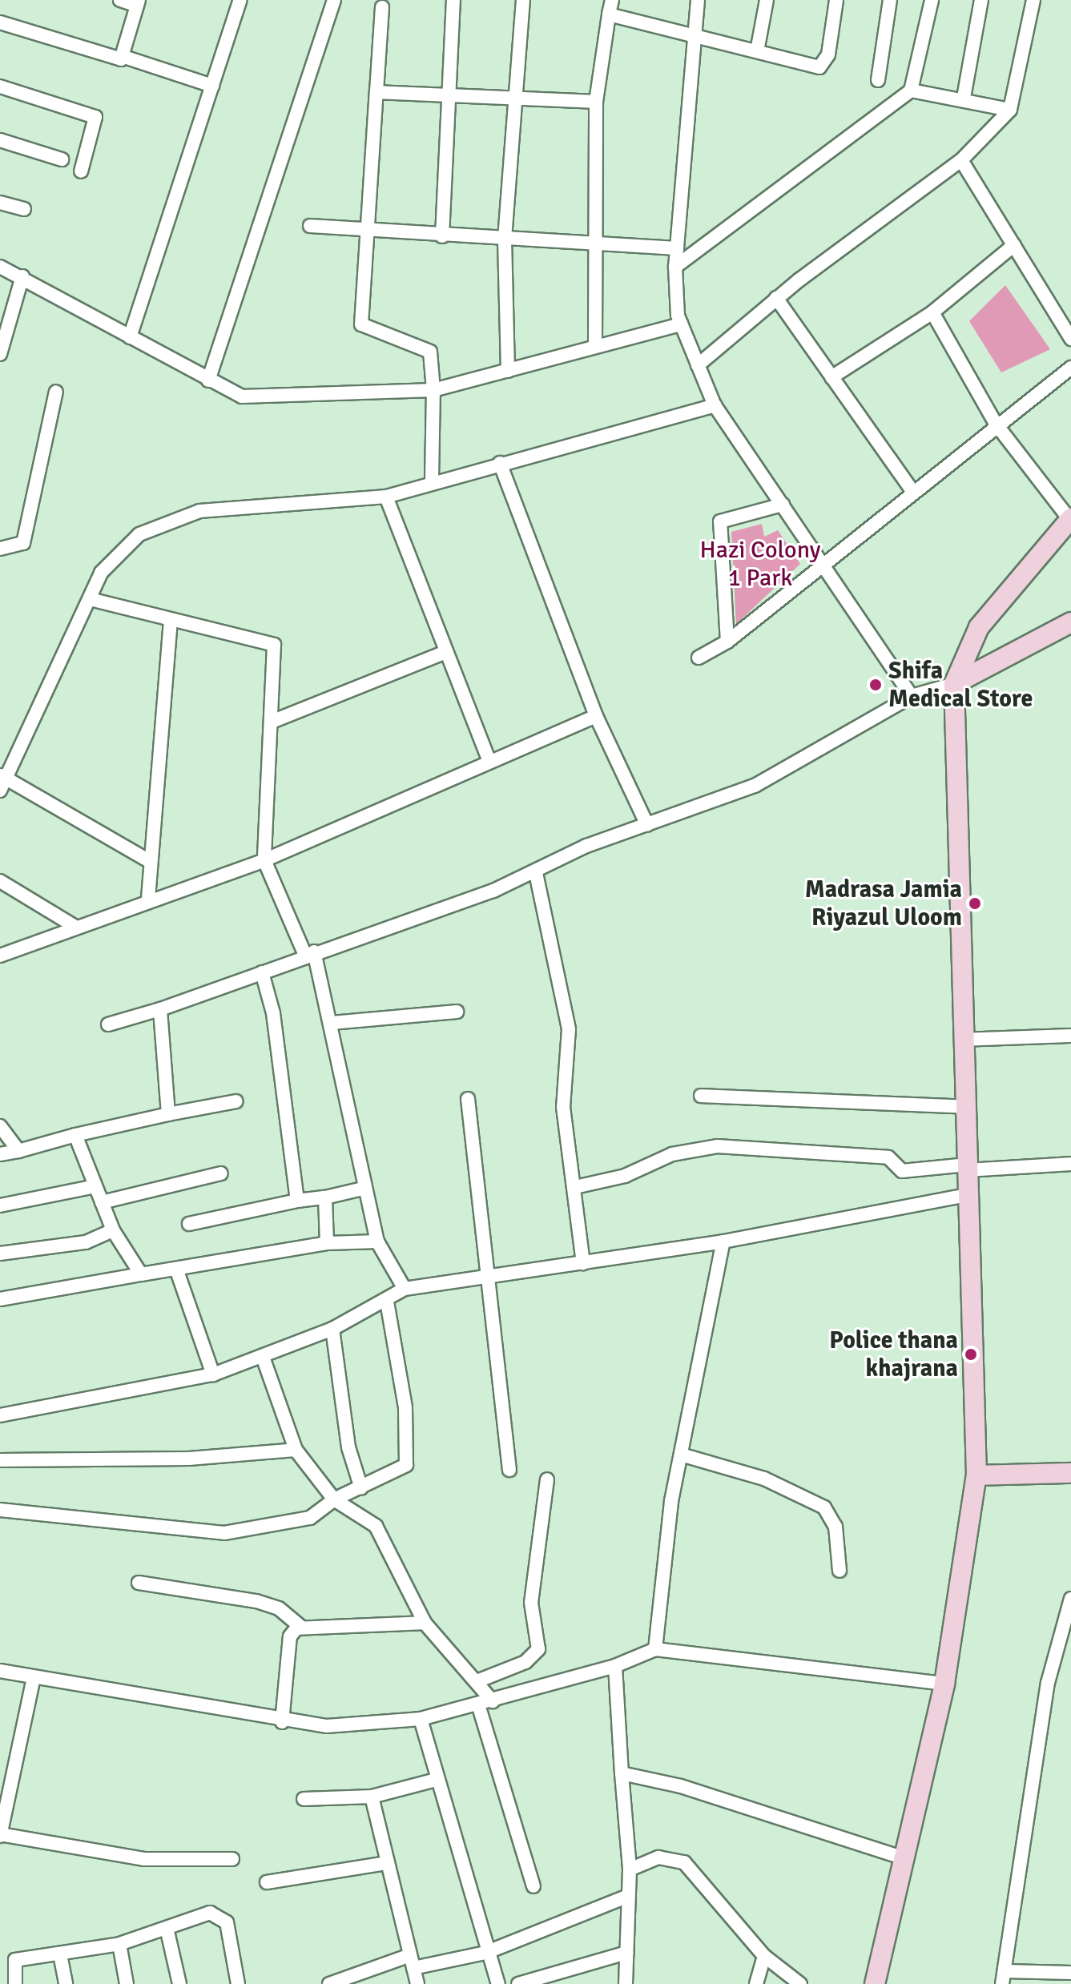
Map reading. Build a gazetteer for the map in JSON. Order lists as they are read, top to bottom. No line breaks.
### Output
{"parks":["Hazi Colony 1 Park"],"places":["Shifa Medical Store","Madrasa Jamia Riyazul Uloom","Police thana khajrana"]}
